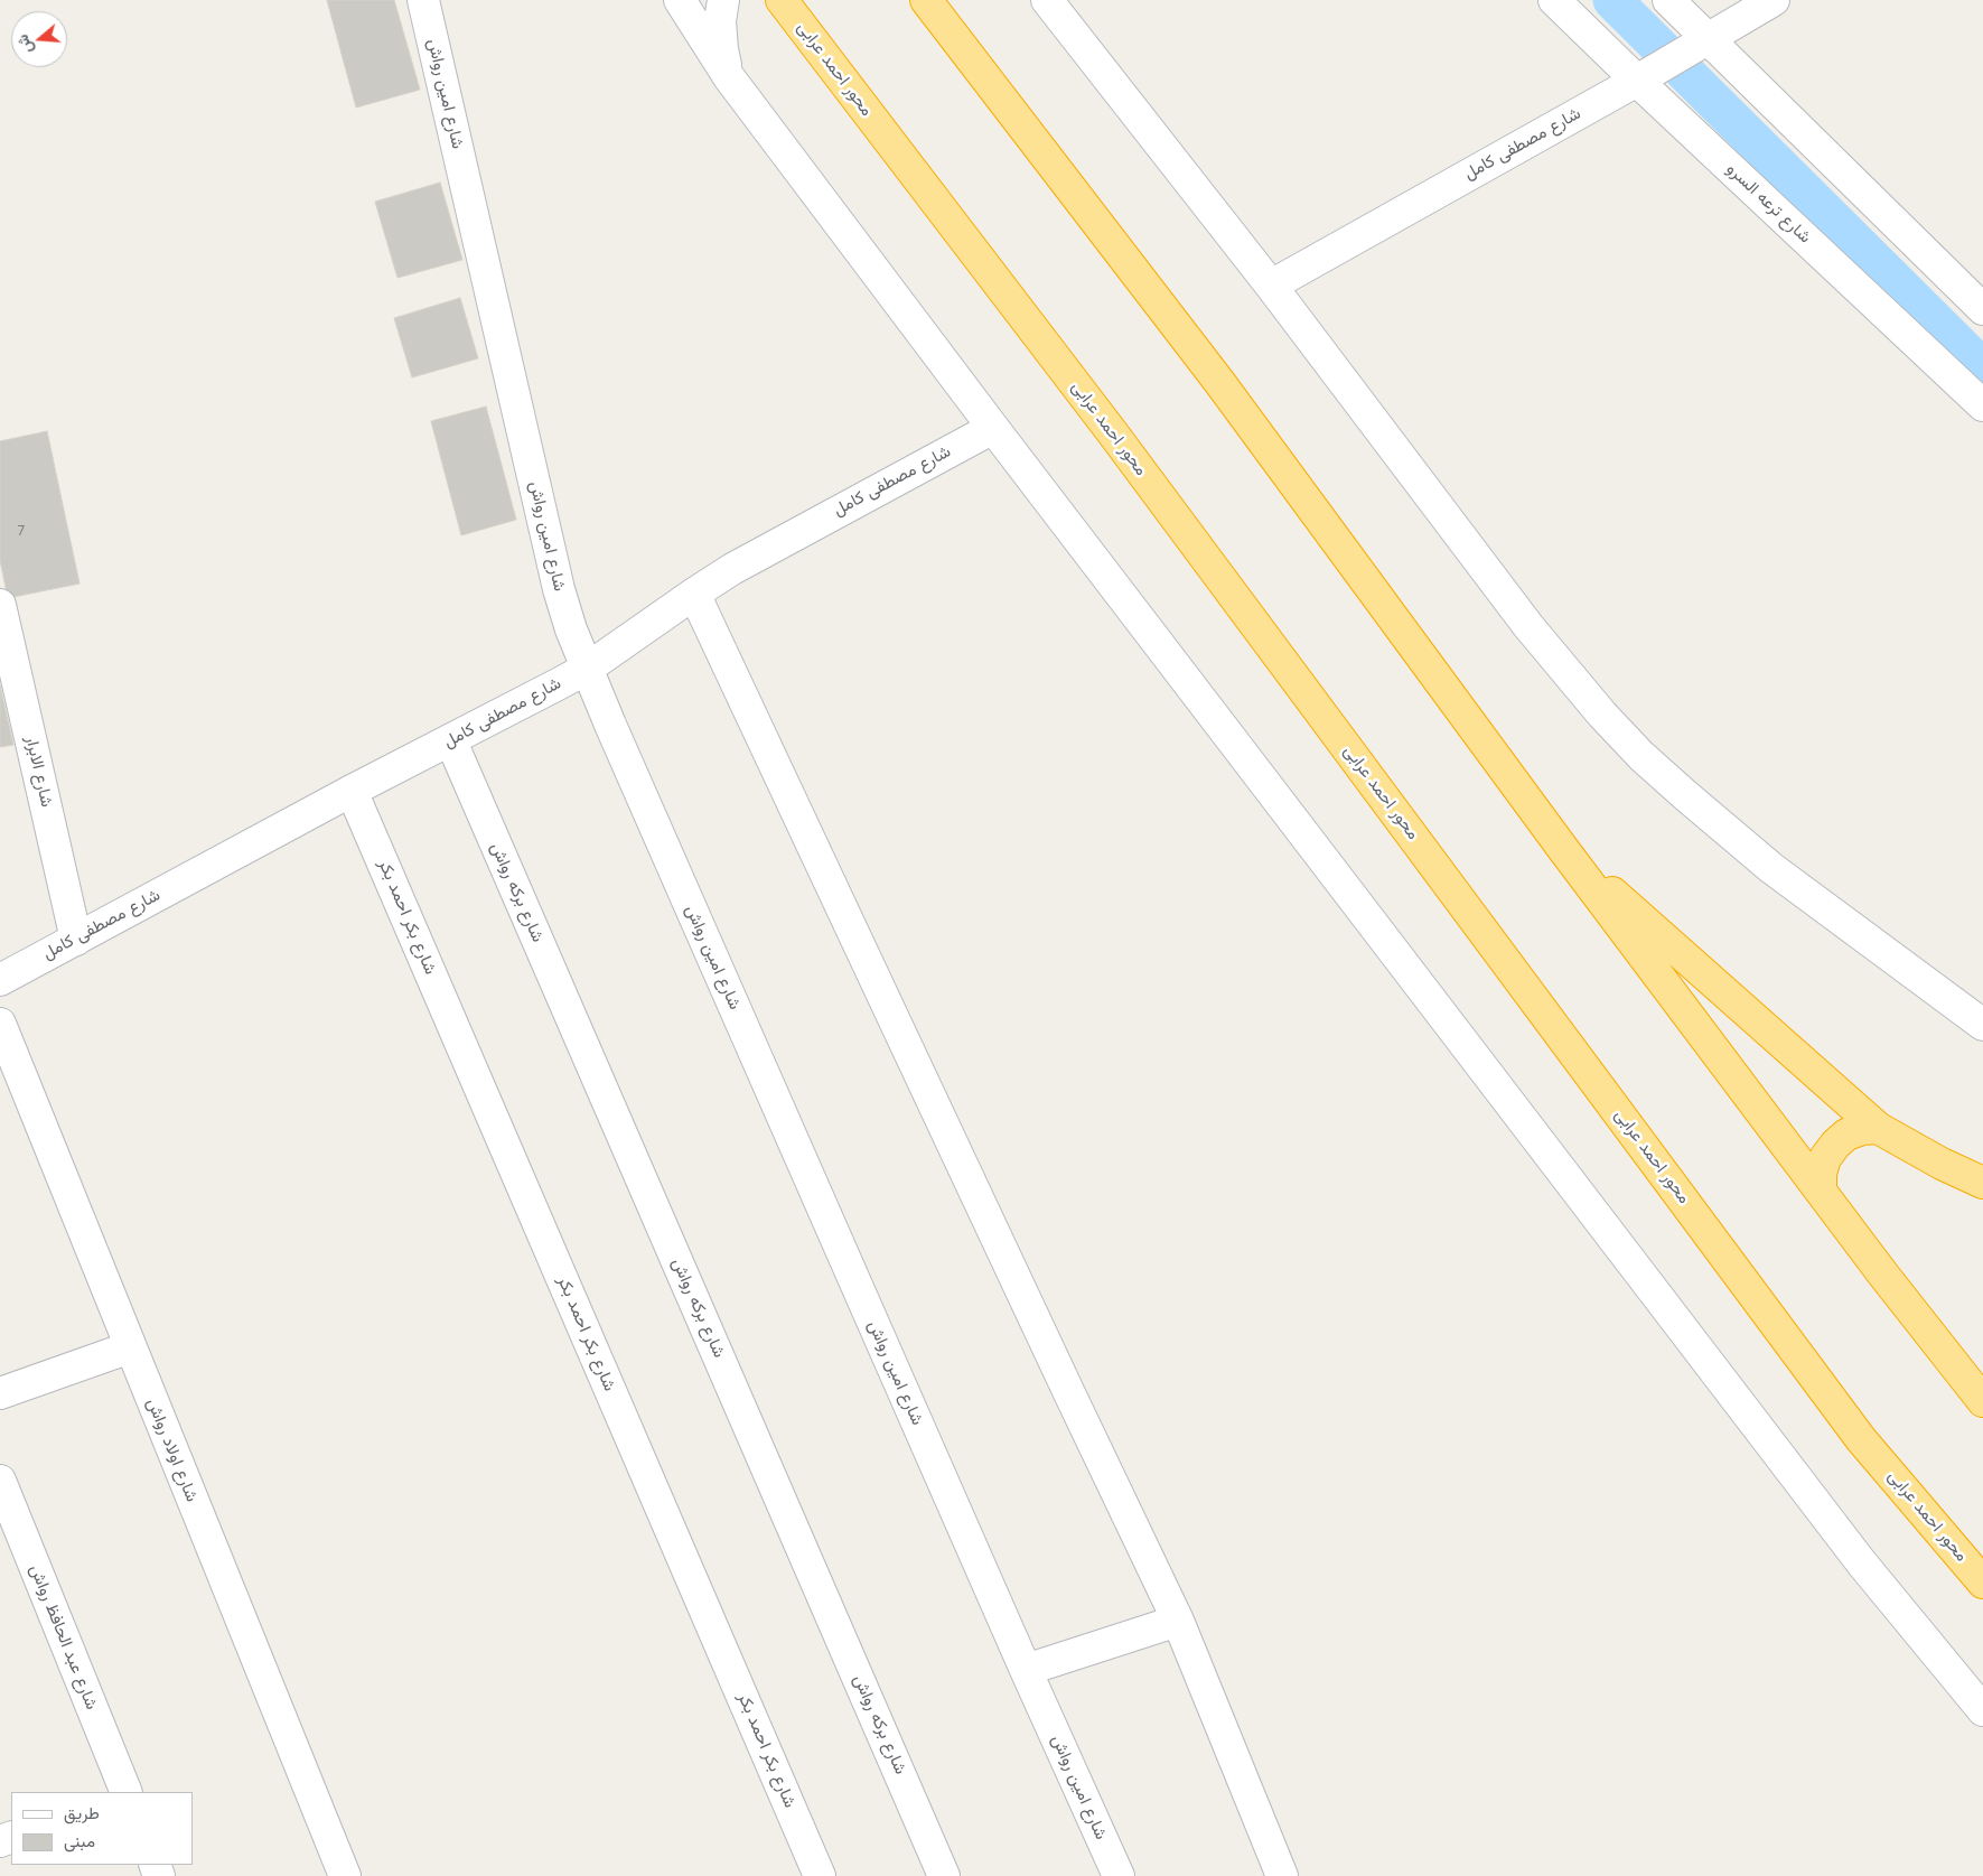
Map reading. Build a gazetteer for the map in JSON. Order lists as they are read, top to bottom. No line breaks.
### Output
{"streets":{"highway":["محور احمد عرابى"],"street":["شارع امين رواش","شارع مصطفى كامل","شارع ترعه السرو","شارع الابرار","شارع بركه رواش","شارع بكر احمد بكر","شارع اولاد رواش","شارع عبد الحافظ رواش"]},"crossings":[["شارع امين رواش","شارع مصطفى كامل"],["شارع مصطفى كامل","شارع ترعه السرو"],["شارع مصطفى كامل","شارع الابرار"],["شارع مصطفى كامل","شارع بركه رواش"],["شارع مصطفى كامل","شارع بكر احمد بكر"]],"house_numbers":["7"],"legend":["طريق","مبنى"],"north":"left"}
